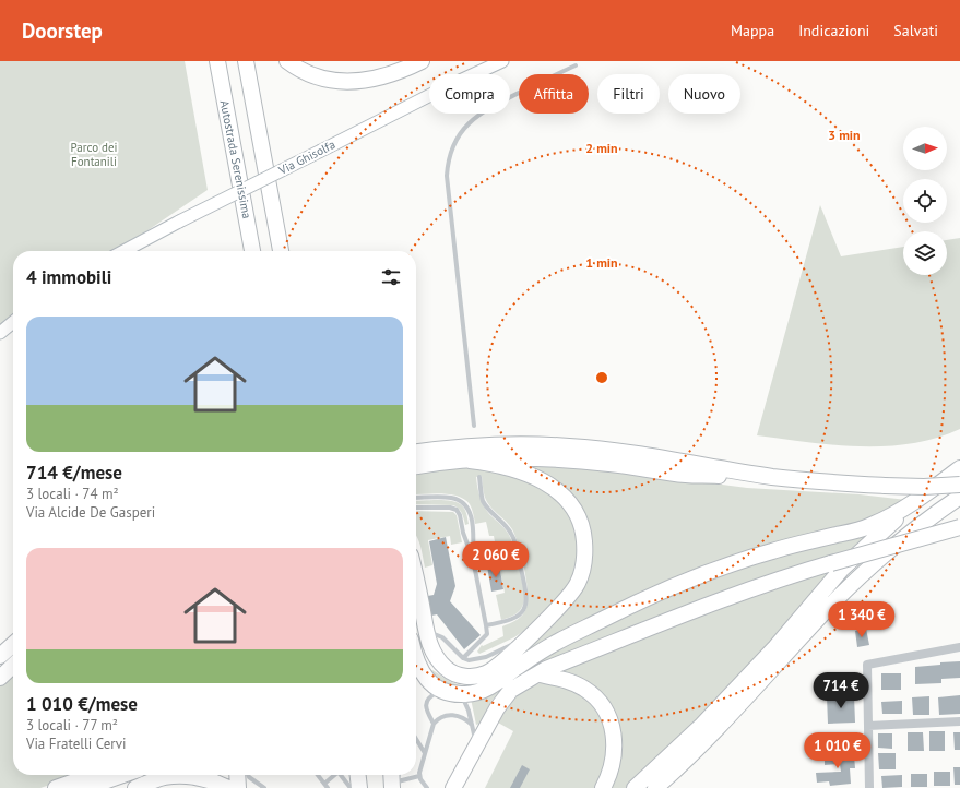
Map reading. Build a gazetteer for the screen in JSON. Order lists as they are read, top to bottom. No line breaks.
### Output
{"streets":{"highway":["Autostrada Serenissima"],"street":["Via Ghisolfa"]},"parks":["Parco dei Fontanili"],"north":"right","page":{"header":"Doorstep","nav":["Mappa","Indicazioni","Salvati"],"chip":["Compra","Affitta","Filtri","Nuovo"],"heading":"4 immobili","list":[{"name":"714 €/mese","note":"3 locali · 74 m² · Via Alcide De Gasperi"},{"name":"1 010 €/mese","note":"3 locali · 77 m² · Via Fratelli Cervi"}],"price":["2 060 €","1 340 €","714 €","1 010 €"]},"rings":["3 min","2 min","1 min"]}
